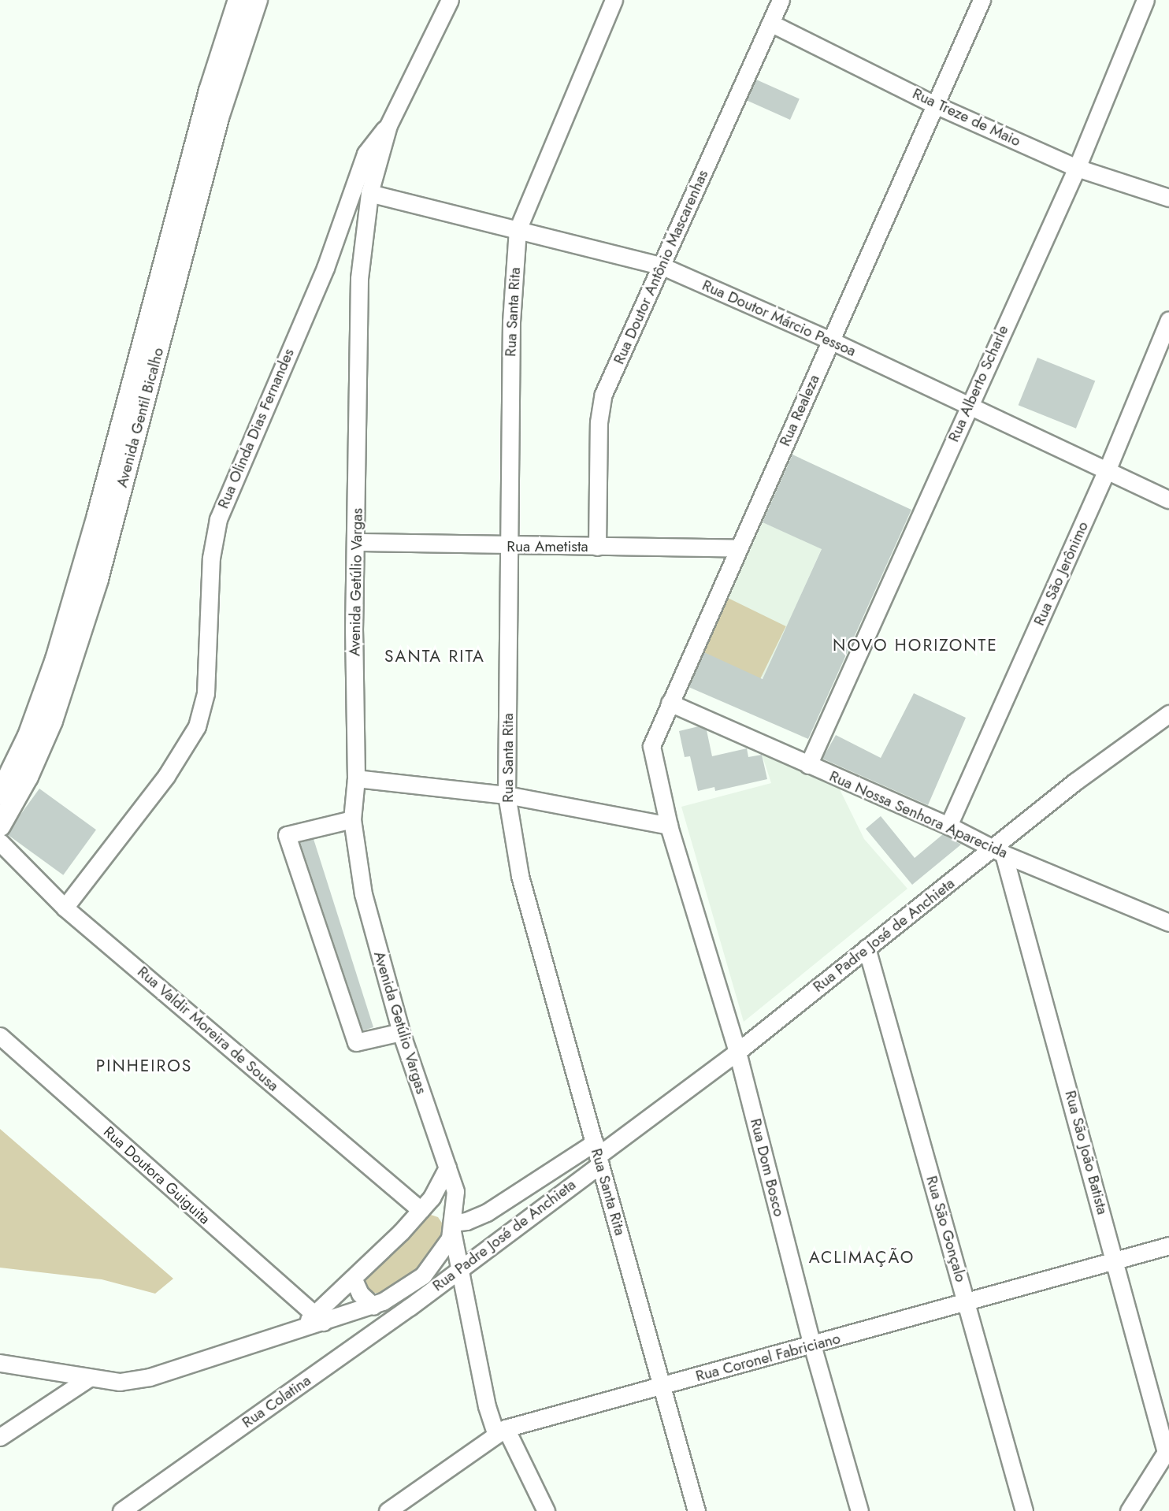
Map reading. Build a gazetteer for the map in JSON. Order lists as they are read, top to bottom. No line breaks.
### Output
{"streets":{"main road":["Avenida Gentil Bicalho"],"street":["Rua Treze de Maio","Rua Doutor Antônio Mascarenhas","Rua Santa Rita","Rua Doutor Márcio Pessoa","Rua Alberto Scharle","Rua Realeza","Rua Olinda Dias Fernandes","Rua Ametista","Rua São Jerônimo","Avenida Getúlio Vargas","Rua Nossa Senhora Aparecida","Rua Padre José de Anchieta","Rua Valdir Moreira de Sousa","Rua São João Batista","Rua Dom Bosco","Rua Doutora Guiguita","Rua São Gonçalo","Rua Coronel Fabriciano","Rua Colatina"]},"crossings":[["Rua Treze de Maio","Rua Doutor Antônio Mascarenhas"],["Rua Treze de Maio","Rua Alberto Scharle"],["Rua Treze de Maio","Rua Realeza"],["Rua Doutor Antônio Mascarenhas","Rua Doutor Márcio Pessoa"],["Rua Doutor Antônio Mascarenhas","Rua Ametista"],["Rua Santa Rita","Rua Doutor Márcio Pessoa"],["Rua Santa Rita","Rua Ametista"],["Rua Santa Rita","Rua Padre José de Anchieta"],["Rua Santa Rita","Rua Coronel Fabriciano"],["Rua Doutor Márcio Pessoa","Rua Alberto Scharle"],["Rua Doutor Márcio Pessoa","Rua Realeza"],["Rua Doutor Márcio Pessoa","Rua Olinda Dias Fernandes"],["Rua Doutor Márcio Pessoa","Rua São Jerônimo"],["Rua Doutor Márcio Pessoa","Avenida Getúlio Vargas"],["Rua Alberto Scharle","Rua Nossa Senhora Aparecida"],["Rua Realeza","Rua Ametista"],["Rua Realeza","Rua Nossa Senhora Aparecida"],["Rua Realeza","Rua Dom Bosco"],["Rua Olinda Dias Fernandes","Avenida Getúlio Vargas"],["Rua Olinda Dias Fernandes","Rua Valdir Moreira de Sousa"],["Rua Ametista","Avenida Getúlio Vargas"],["Rua São Jerônimo","Rua Nossa Senhora Aparecida"],["Avenida Getúlio Vargas","Rua Padre José de Anchieta"],["Rua Nossa Senhora Aparecida","Rua Padre José de Anchieta"],["Rua Nossa Senhora Aparecida","Rua São João Batista"],["Rua Padre José de Anchieta","Rua São João Batista"],["Rua Padre José de Anchieta","Rua Dom Bosco"],["Rua Padre José de Anchieta","Rua São Gonçalo"],["Rua Padre José de Anchieta","Rua Colatina"],["Rua São João Batista","Rua Coronel Fabriciano"],["Rua Dom Bosco","Rua Coronel Fabriciano"],["Rua São Gonçalo","Rua Coronel Fabriciano"]],"districts":["NOVO HORIZONTE","SANTA RITA","PINHEIROS","ACLIMAÇÃO"]}
